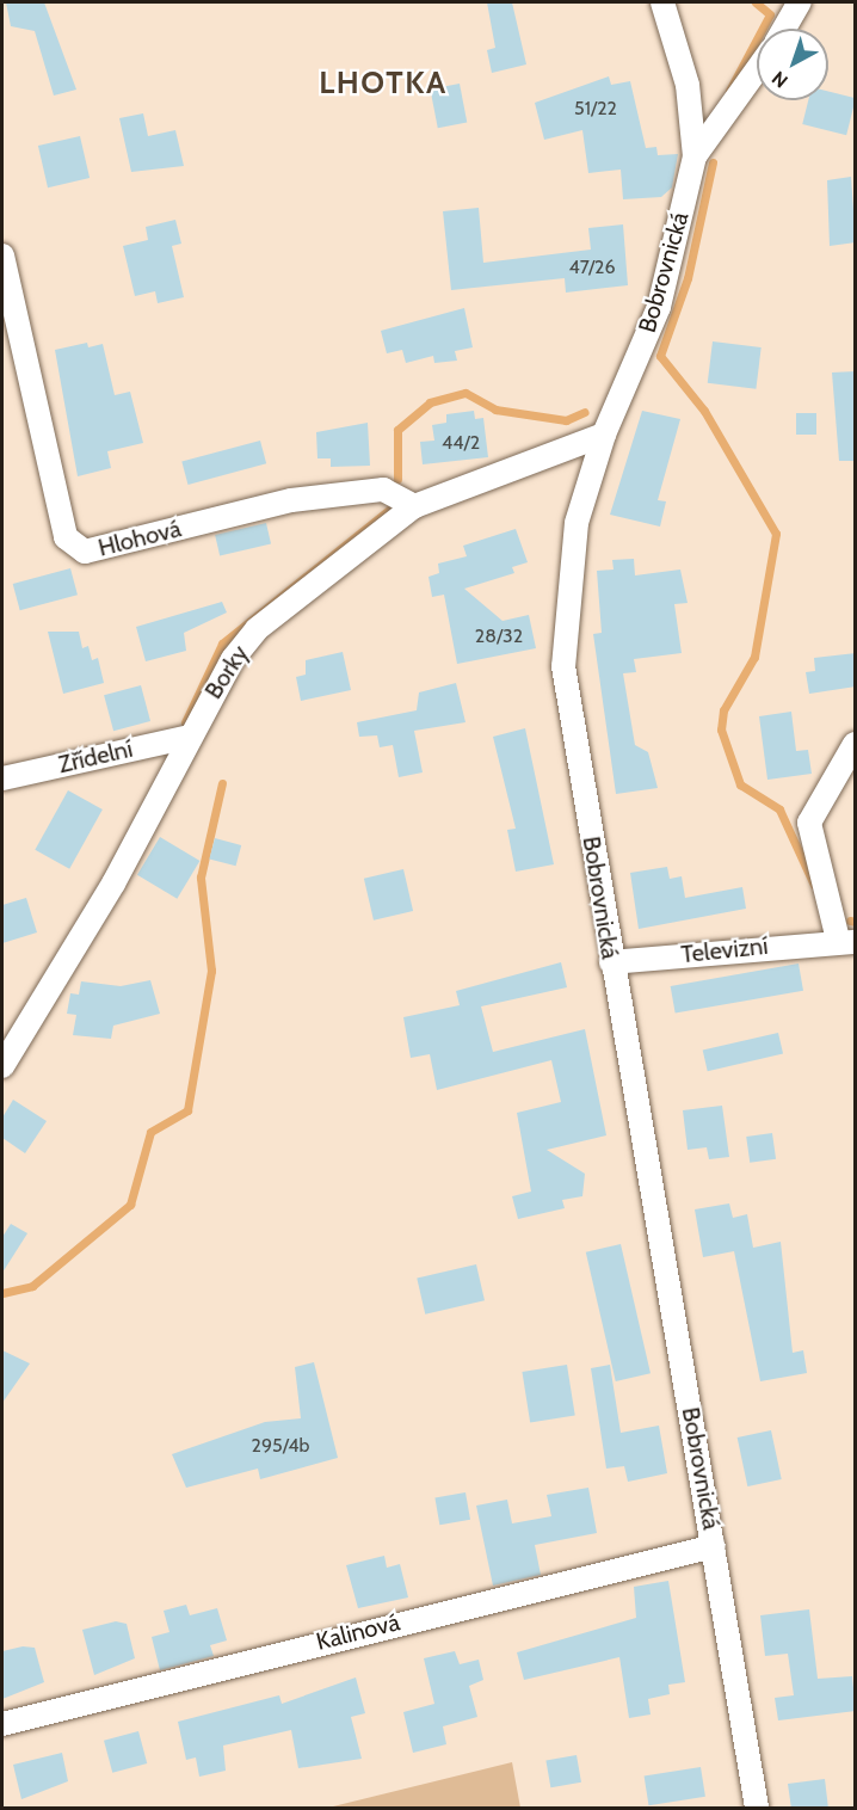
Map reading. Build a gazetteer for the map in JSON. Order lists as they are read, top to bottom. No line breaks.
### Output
{"streets":{"street":["Bobrovnická","Hlohová","Borky","Zřídelní","Televizní","Kalinová"]},"crossings":[["Bobrovnická","Borky"],["Bobrovnická","Televizní"],["Bobrovnická","Kalinová"],["Hlohová","Borky"],["Borky","Zřídelní"]],"districts":["LHOTKA"],"house_numbers":["51/22","47/26","44/2","28/32","295/4b"],"north":"bottom left"}
